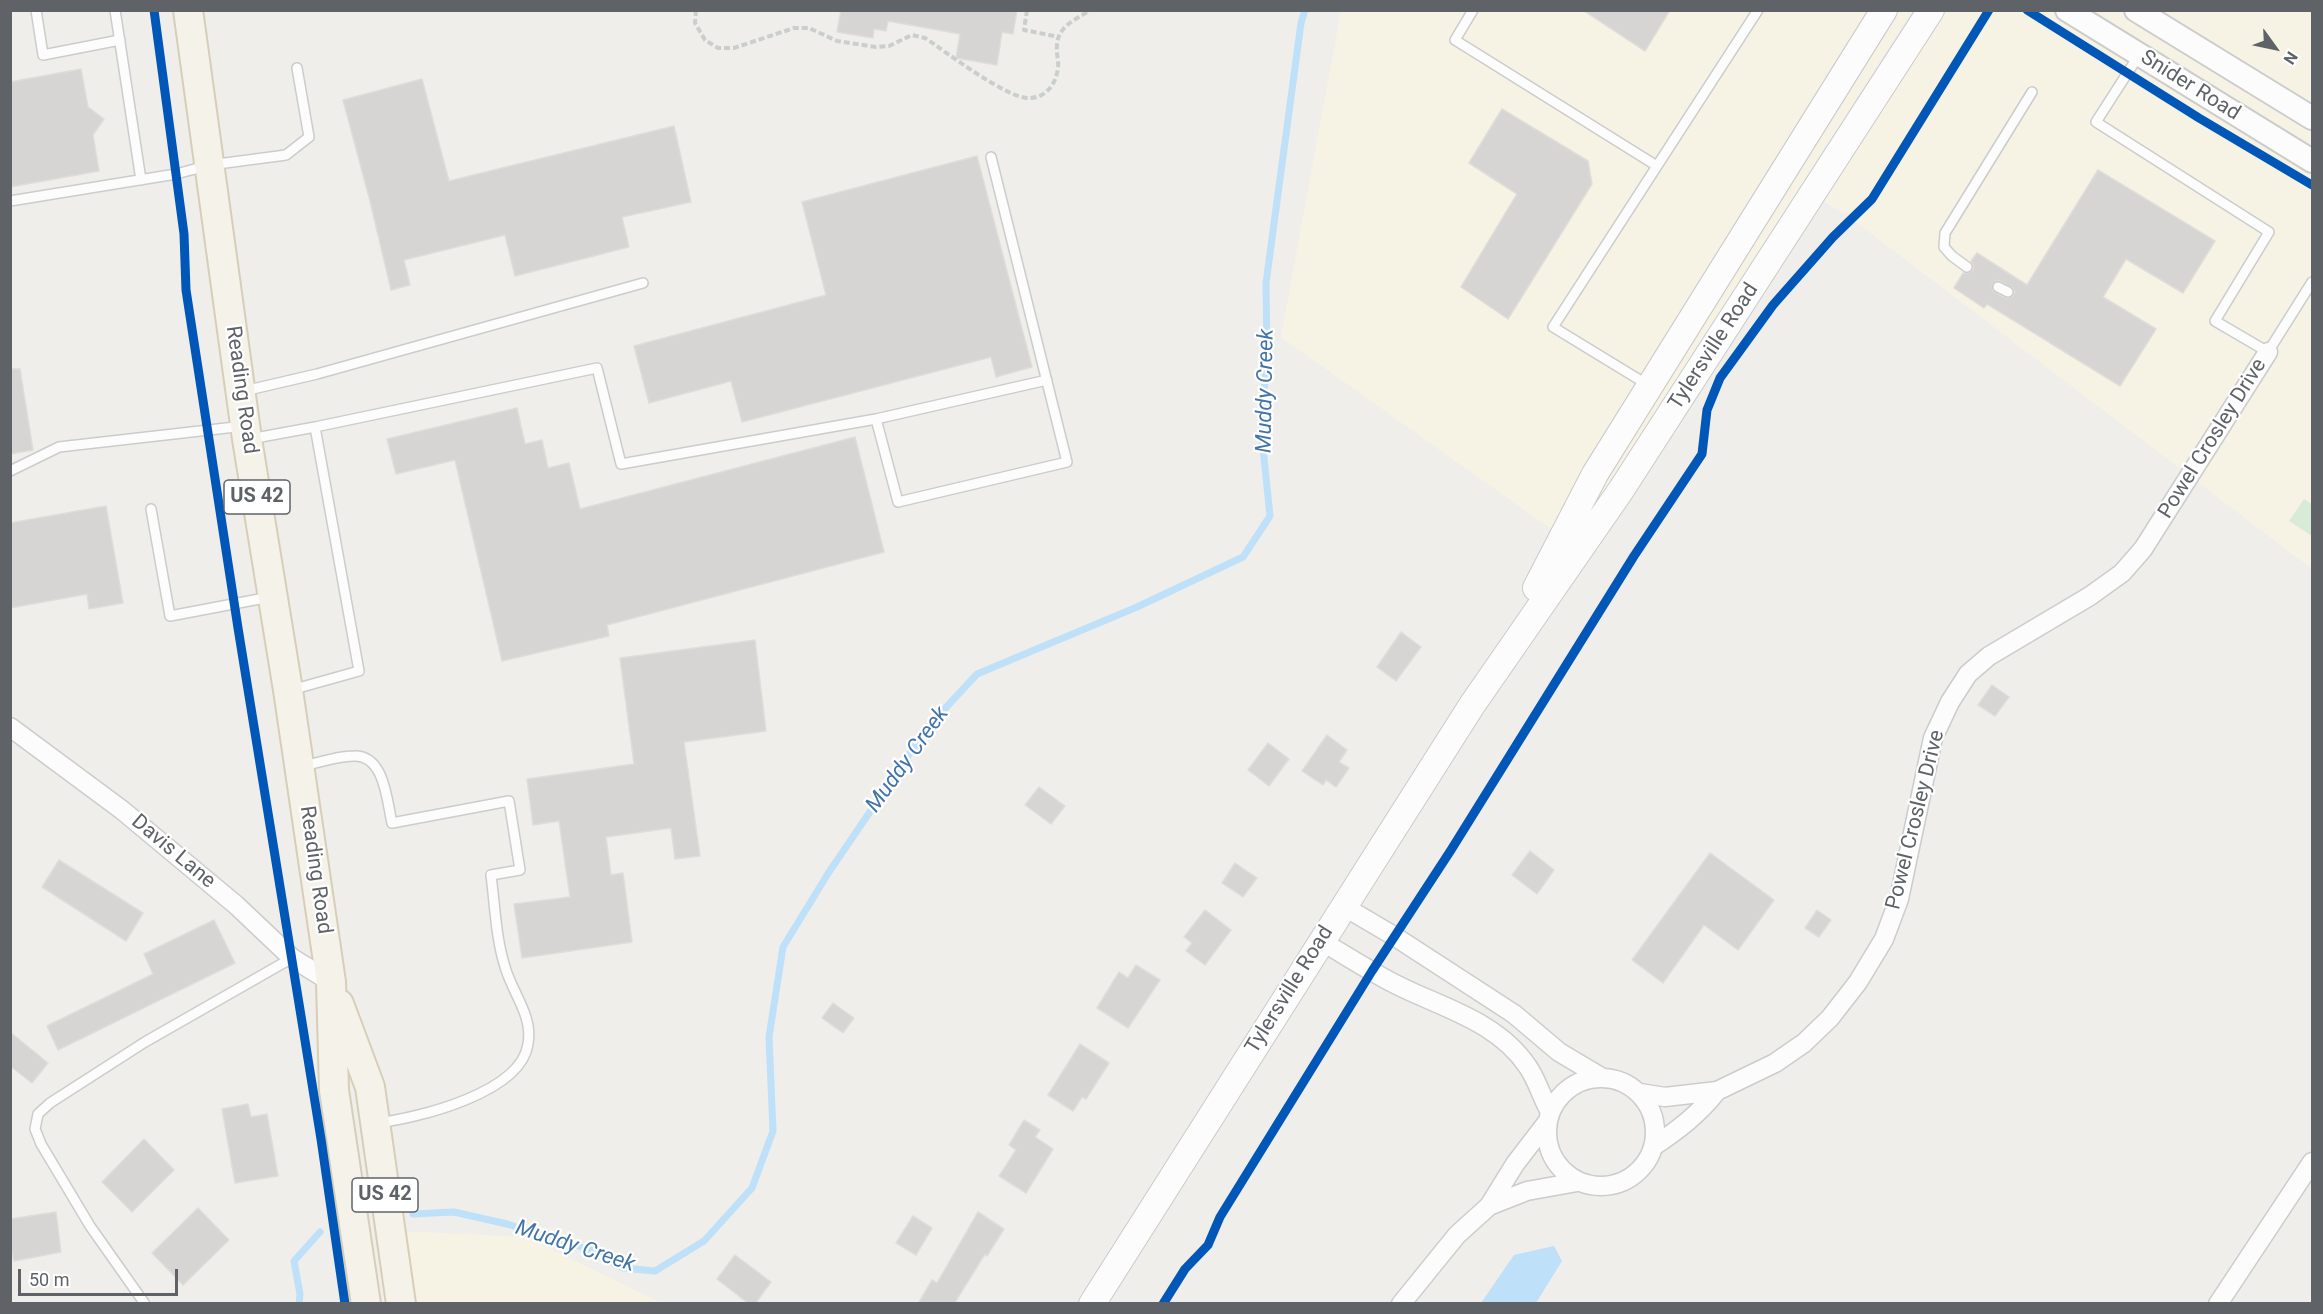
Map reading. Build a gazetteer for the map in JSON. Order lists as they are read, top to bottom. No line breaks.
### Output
{"streets":{"main road":["Tylersville Road","Reading Road","US 42"],"street":["Snider Road","Powel Crosley Drive","Davis Lane"]},"crossings":[["Reading Road","Davis Lane"]],"water":["Muddy Creek"],"scale_bar":"50 m","north":"bottom right"}
